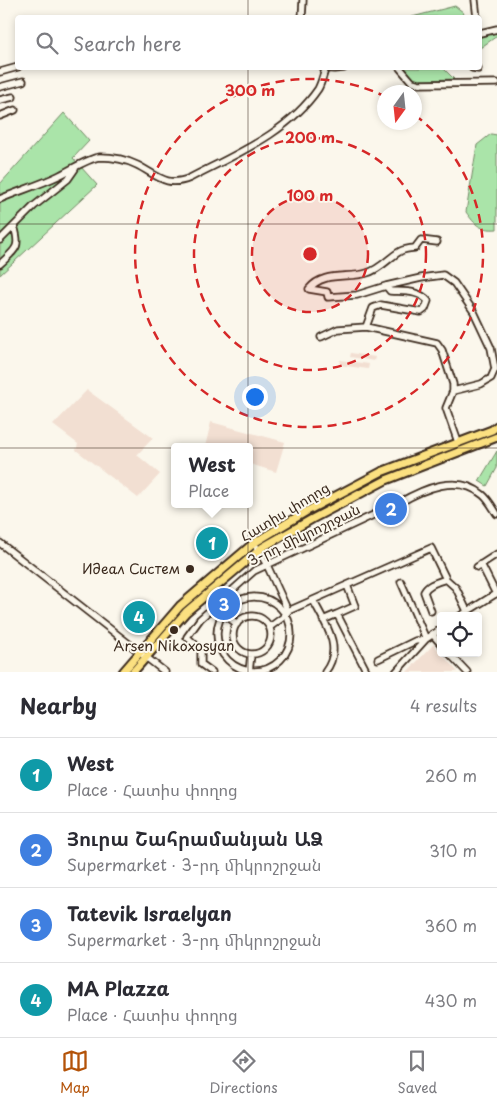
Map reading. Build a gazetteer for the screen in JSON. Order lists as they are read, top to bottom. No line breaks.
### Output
{"streets":{"main road":["Հատիս փողոց"],"street":["3-րդ միկրոշրջան"]},"places":["Идеал Систем","Arsen Nikoxosyan"],"north":"bottom","page":{"search":"Search here","popup":["West","Place"],"pins":["2","1","3","4"],"heading":["Nearby","4 results"],"list":[{"mark":"1","name":"West","note":"Place · Հատիս փողոց","value":"260 m"},{"mark":"2","name":"Յուրա Շահրամանյան ԱՁ","note":"Supermarket · 3-րդ միկրոշրջան","value":"310 m"},{"mark":"3","name":"Tatevik Israelyan","note":"Supermarket · 3-րդ միկրոշրջան","value":"360 m"},{"mark":"4","name":"MA Plazza","note":"Place · Հատիս փողոց","value":"430 m"}],"nav":["Map","Directions","Saved"]},"rings":["300 m","200 m","100 m"]}
